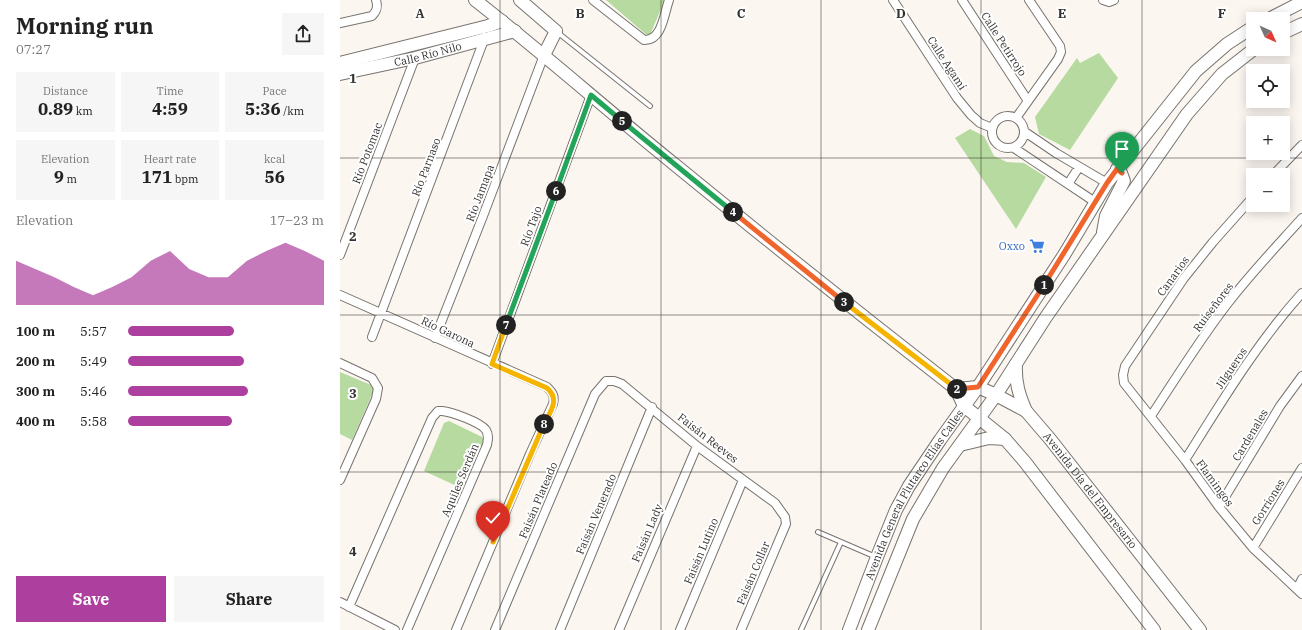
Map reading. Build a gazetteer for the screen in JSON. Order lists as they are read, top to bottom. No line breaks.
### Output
{"streets":{"street":["Calle Petirrojo","Calle Río Nilo","Calle Agamí","Río Potomac","Río Parnaso","Río Jamapa","Río Tajo","Canarios","Ruiseñores","Río Garona","Jilgueros","Cardenales","Faisán Reeves","Aquiles Serdán","Flamingos","Avenida Día del Empresario","Avenida General Plutarco Elías Calles","Faisán Plateado","Gorriones","Faisán Venerado","Faisán Lady","Faisán Lutino","Faisán Collar"]},"crossings":[["Calle Río Nilo","Río Potomac"],["Calle Río Nilo","Río Parnaso"],["Río Parnaso","Río Garona"],["Río Jamapa","Río Garona"],["Río Tajo","Río Garona"],["Canarios","Flamingos"],["Ruiseñores","Flamingos"],["Jilgueros","Flamingos"],["Cardenales","Flamingos"],["Faisán Reeves","Faisán Plateado"],["Faisán Reeves","Faisán Venerado"],["Faisán Reeves","Faisán Lady"],["Faisán Reeves","Faisán Lutino"],["Faisán Reeves","Faisán Collar"],["Flamingos","Gorriones"],["Avenida Día del Empresario","Avenida General Plutarco Elías Calles"]],"places":{"supermarket":["Oxxo"]},"north":"bottom right","page":{"heading":["Morning run","07:27"],"map_buttons":["+","−"],"stats":[["Distance","0.89 km"],["Time","4:59"],["Pace","5:36 /km"],["Elevation","9 m"],["Heart rate","171 bpm"],["kcal","56"]],"pins":["5","6","4","1","3","7","2","8"],"chart":["Elevation","17–23 m"],"list":[{"name":"100 m","note":"5:57"},{"name":"200 m","note":"5:49"},{"name":"300 m","note":"5:46"},{"name":"400 m","note":"5:58"}],"buttons":["Save","Share"]},"grid":{"columns":["A","B","C","D","E","F"],"rows":["1","2","3","4"]}}
